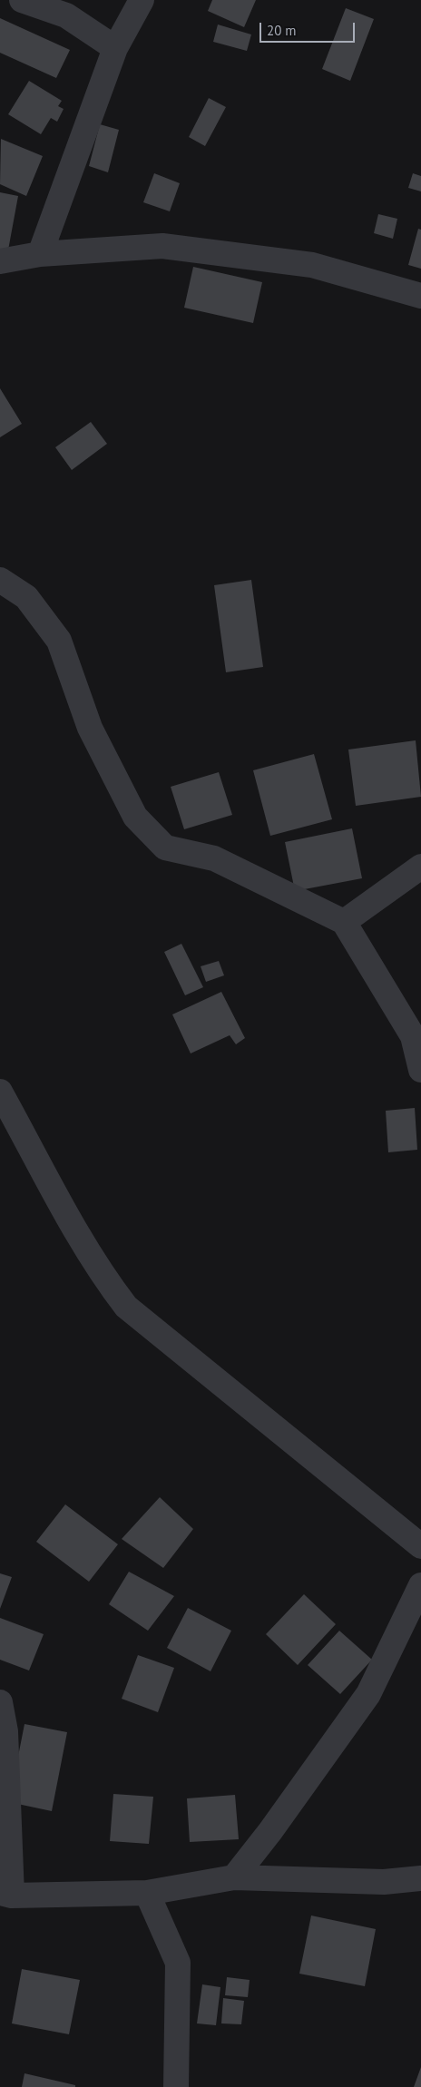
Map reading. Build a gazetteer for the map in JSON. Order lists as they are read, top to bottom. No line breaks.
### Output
{"scale_bar":"20 m"}
